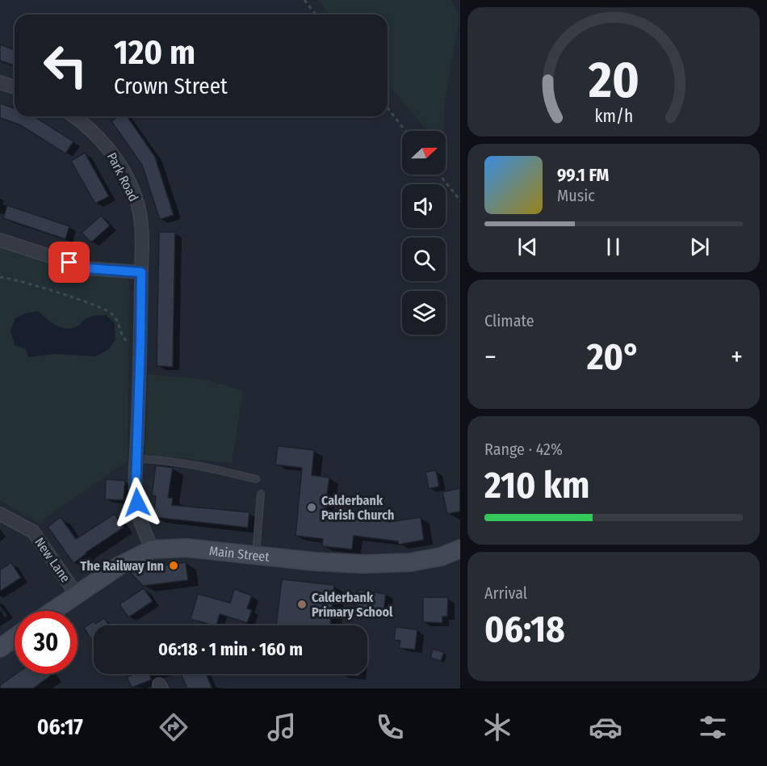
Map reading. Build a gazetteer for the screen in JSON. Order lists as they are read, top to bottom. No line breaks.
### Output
{"streets":{"main road":["Main Street"],"street":["Park Road","New Lane"]},"crossings":[["Park Road","Main Street"],["Main Street","New Lane"]],"places":["Calderbank Parish Church","The Railway Inn","Calderbank Primary School"],"north":"right","page":{"turn":["120 m","Crown Street"],"song":["99.1 FM","Music"],"tile":["Climate",["Range · 42%","210 km"],["Arrival","06:18"]],"heat":["−","20°","+"],"limit":"30","trip":"06:18 · 1 min · 160 m","tabs":"06:17","gauge":["20","km/h"]}}
